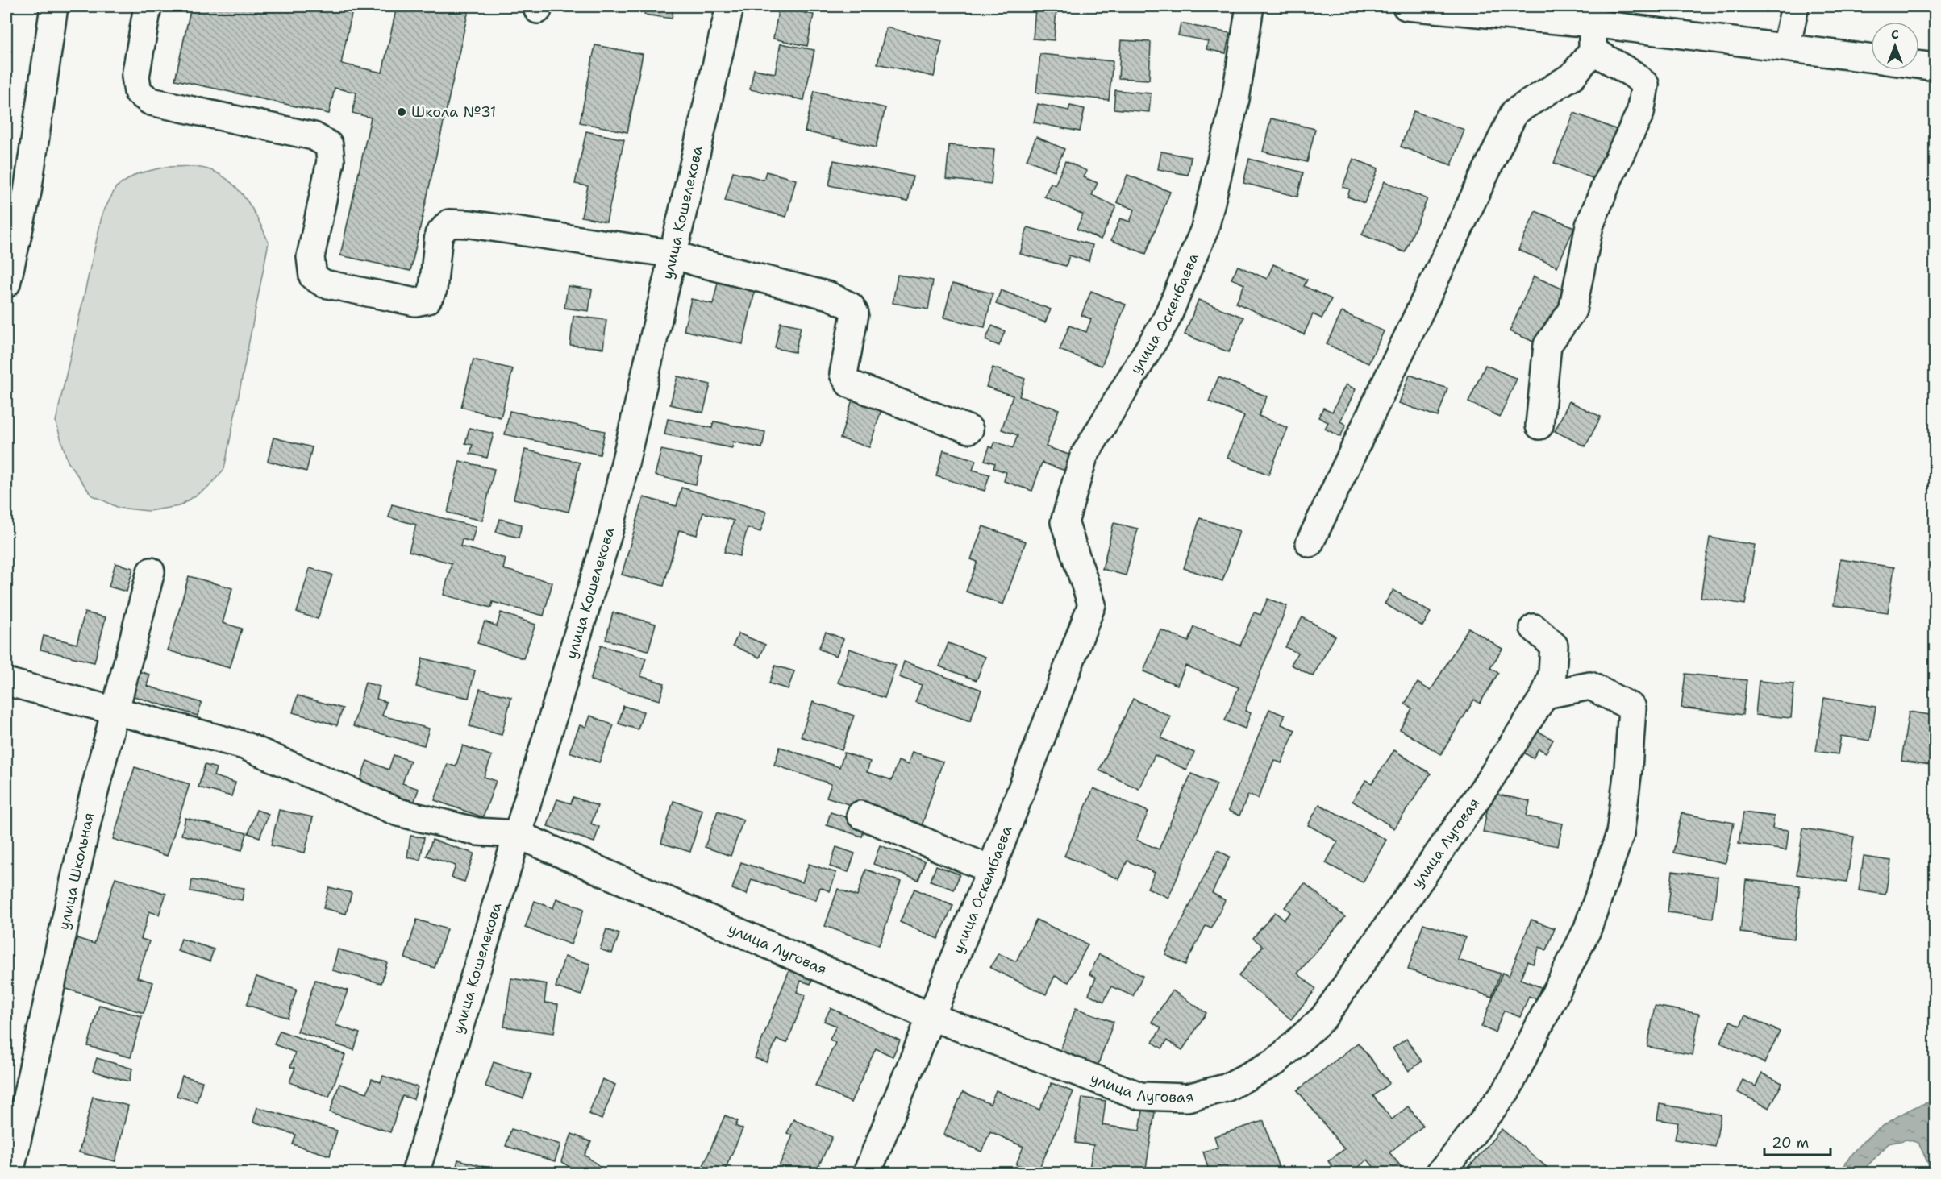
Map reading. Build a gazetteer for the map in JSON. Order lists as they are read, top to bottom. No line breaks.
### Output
{"streets":{"street":["улица Кошелекова","улица Оскенбаева","улица Луговая","улица Школьная","улица Оскембаева"]},"crossings":[["улица Кошелекова","улица Луговая"],["улица Оскенбаева","улица Оскембаева"],["улица Луговая","улица Оскембаева"]],"places":["Школа №31"],"scale_bar":"20 m","north":"top"}
